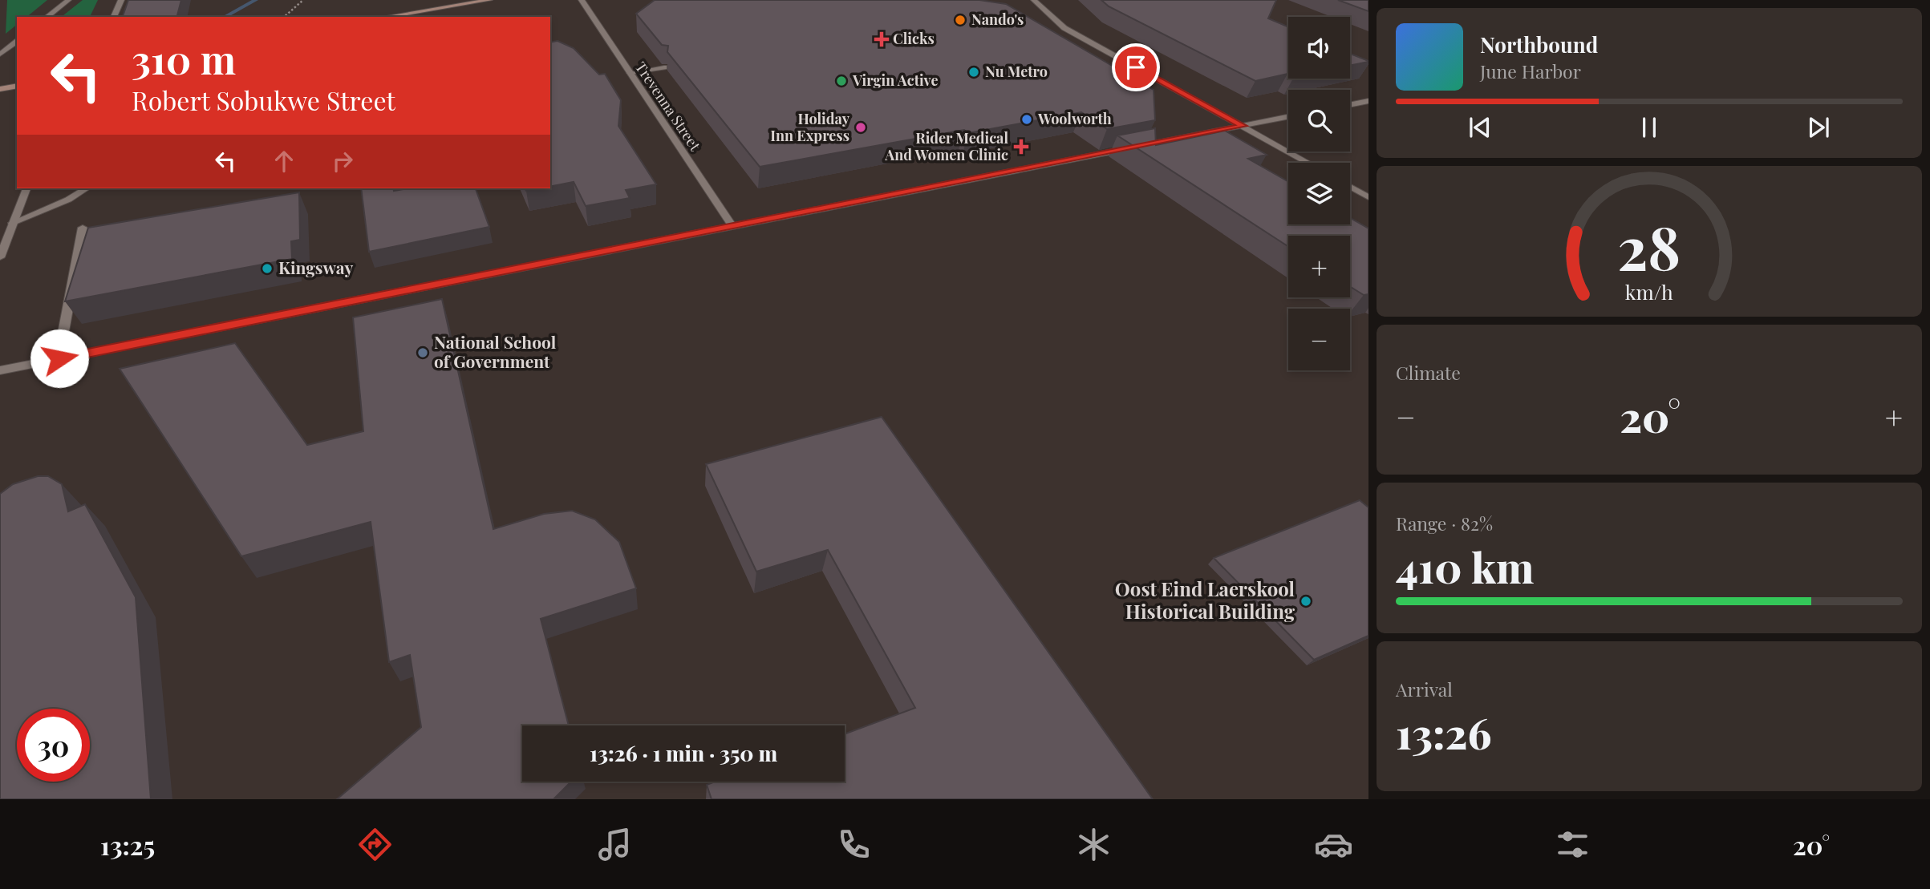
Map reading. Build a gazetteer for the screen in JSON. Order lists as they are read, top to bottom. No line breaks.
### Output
{"streets":{"street":["Trevenna Street"]},"places":{"other":["Nando's","Nu Metro","Virgin Active","Woolworth","Holiday Inn Express","Kingsway","National School of Government","Oost Eind Laerskool Historical Building"],"health":["Clicks","Rider Medical And Women Clinic"]},"page":{"map_buttons":["+","−"],"turn":["310 m","Robert Sobukwe Street"],"song":["Northbound","June Harbor"],"tile":["Climate",["Range · 82%","410 km"],["Arrival","13:26"]],"heat":["−","20°","+"],"limit":"30","trip":"13:26 · 1 min · 350 m","tabs":["13:25","20°"],"gauge":["28","km/h"]}}
